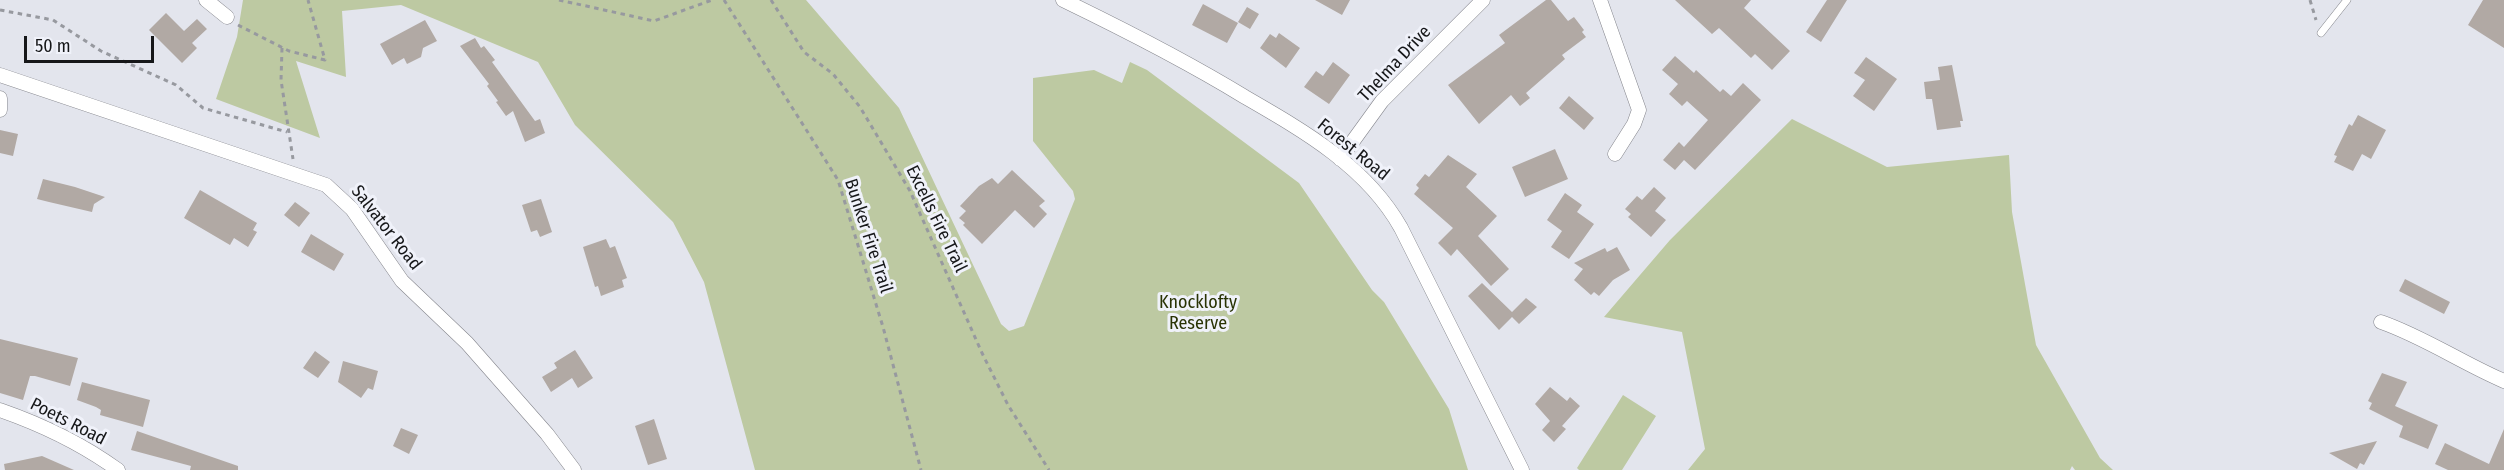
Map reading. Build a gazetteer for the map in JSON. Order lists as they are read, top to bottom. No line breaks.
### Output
{"streets":{"street":["Thelma Drive","Forest Road","Salvator Road","Poets Road"],"path":["Excells Fire Trail","Bunker Fire Trail"]},"crossings":[["Thelma Drive","Forest Road"]],"parks":["Knocklofty Reserve"],"scale_bar":"50 m"}
